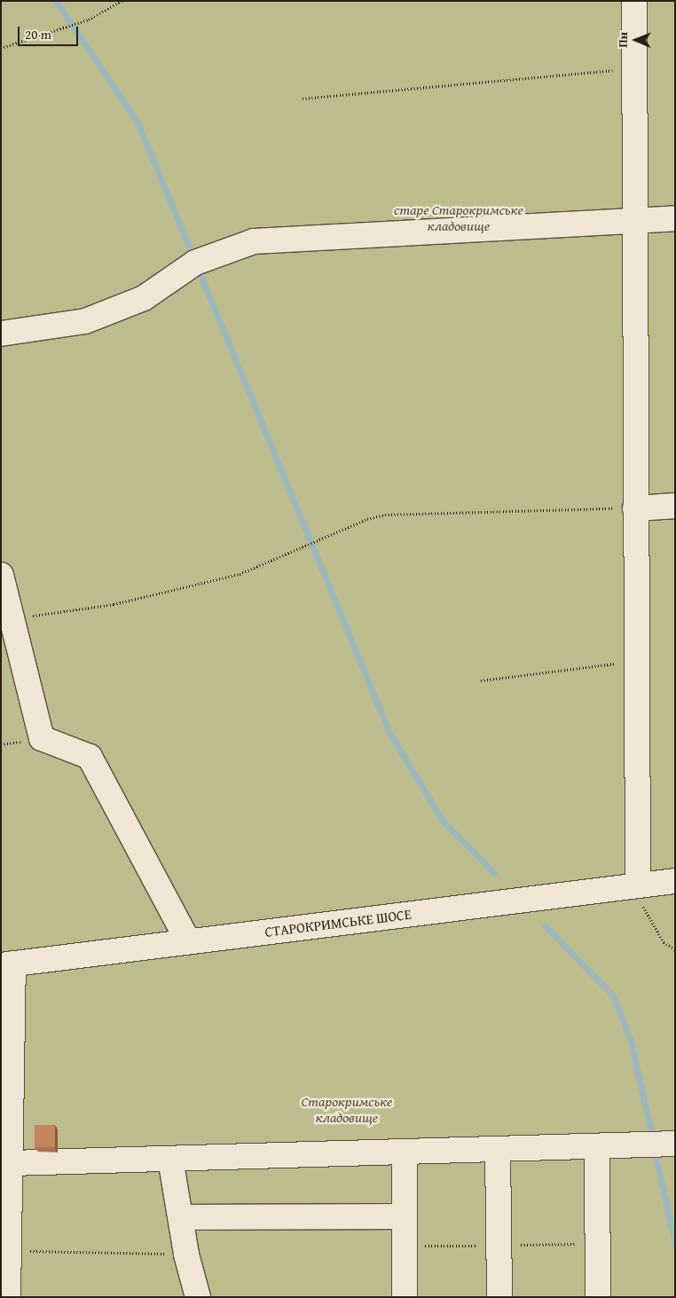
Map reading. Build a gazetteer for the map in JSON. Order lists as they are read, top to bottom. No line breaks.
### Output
{"streets":{"street":["СТАРОКРИМСЬКЕ ШОСЕ"]},"parks":["старе Старокримське кладовище","Старокримське кладовище"],"scale_bar":"20 m","north":"left"}
